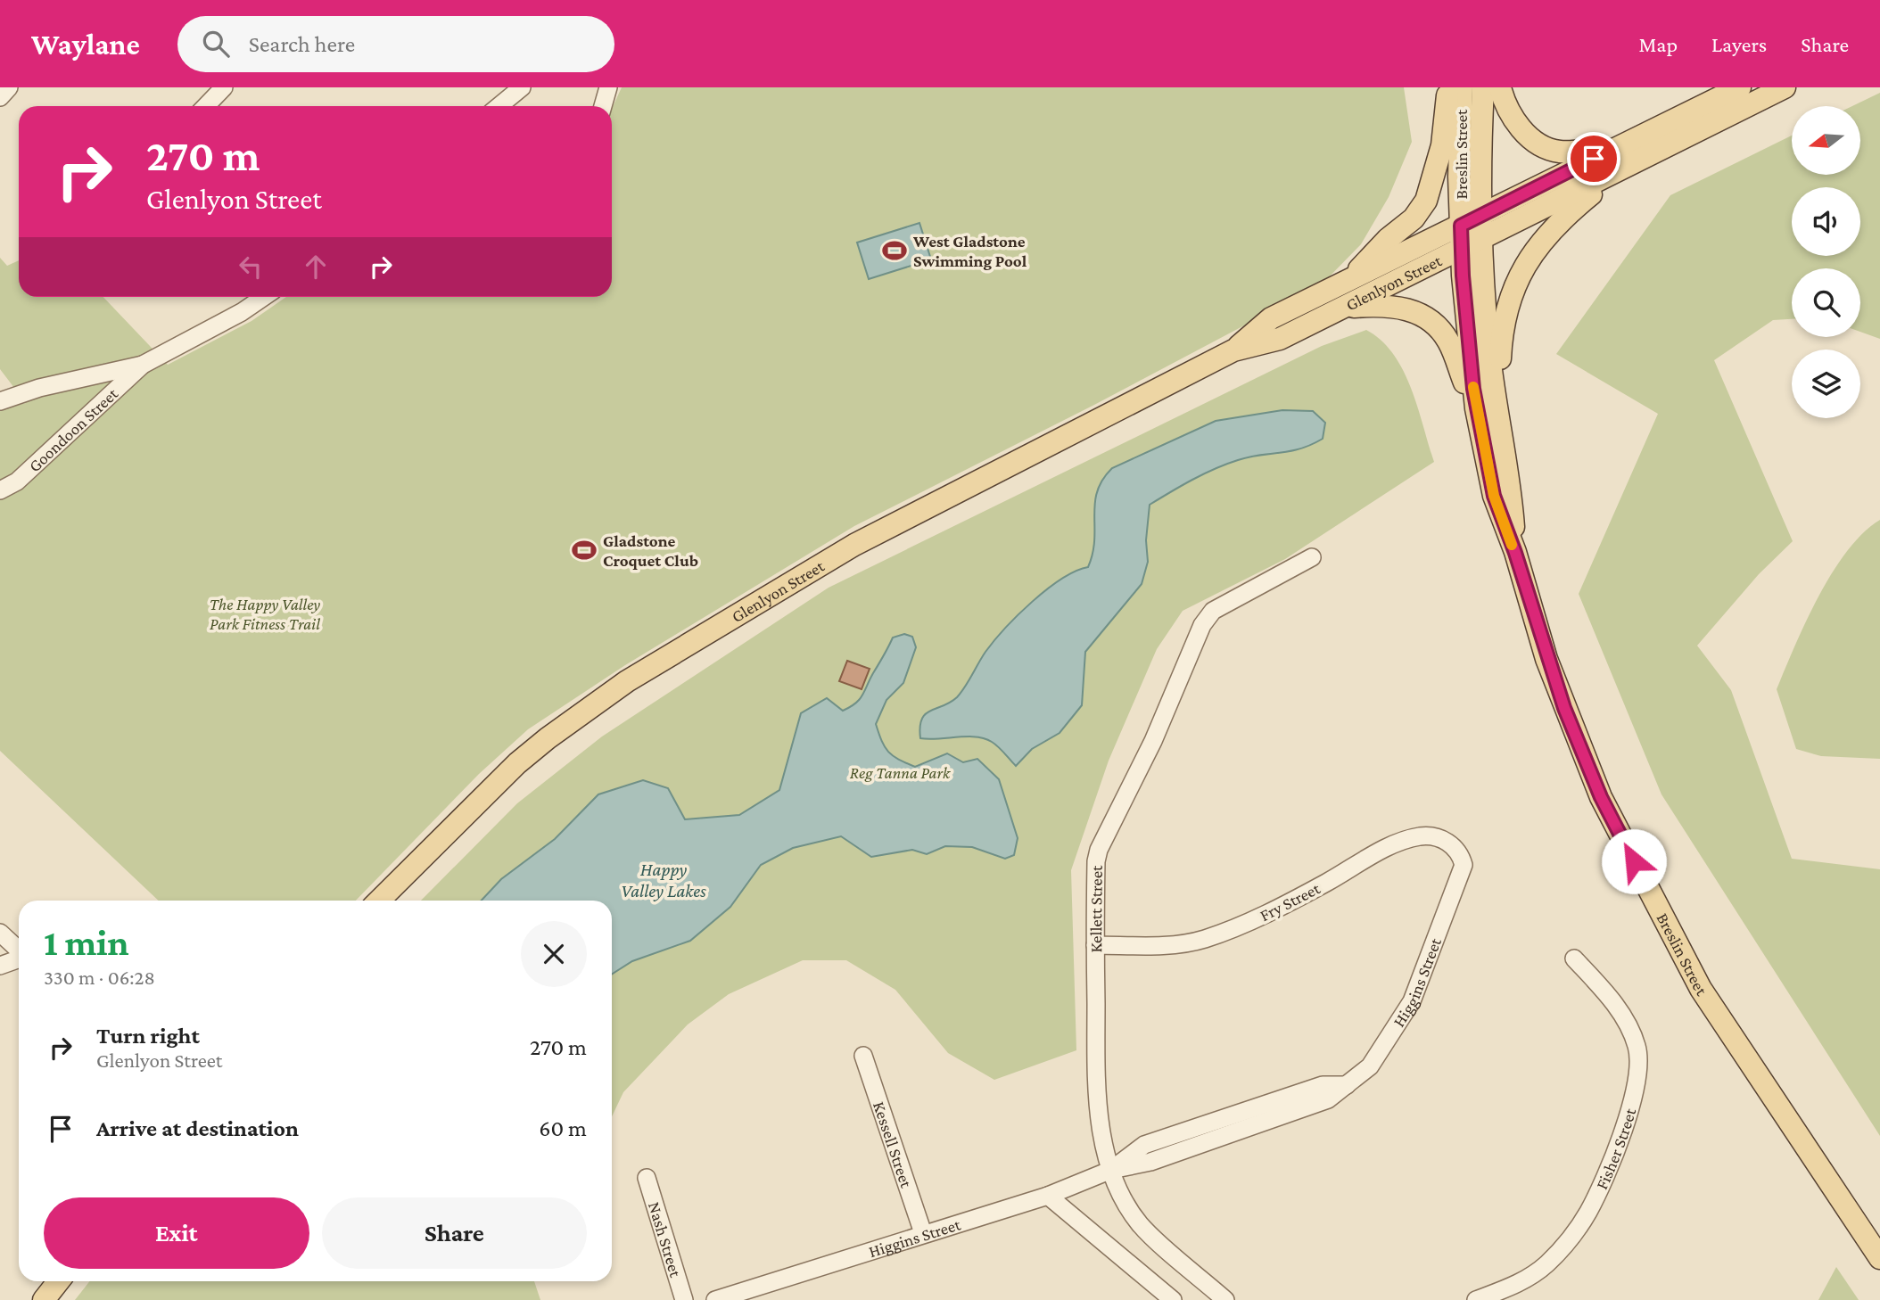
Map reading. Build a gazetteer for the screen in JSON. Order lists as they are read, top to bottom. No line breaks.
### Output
{"streets":{"main road":["Breslin Street","Glenlyon Street"],"street":["Goondoon Street","Fry Street","Kellett Street","Higgins Street","Kessell Street","Fisher Street","Nash Street"]},"crossings":[["Breslin Street","Glenlyon Street"],["Fry Street","Kellett Street"],["Fry Street","Higgins Street"],["Kellett Street","Higgins Street"],["Higgins Street","Kessell Street"]],"water":["Happy Valley Lakes"],"parks":["The Happy Valley Park Fitness Trail","Reg Tanna Park"],"places":{"sports":["West Gladstone Swimming Pool","Gladstone Croquet Club"]},"north":"left","page":{"header":"Waylane","search":"Search here","nav":["Map","Layers","Share"],"turn":["270 m","Glenlyon Street"],"heading":["1 min","330 m · 06:28"],"list":[{"name":"Turn right","note":"Glenlyon Street","value":"270 m"},{"name":"Arrive at destination","value":"60 m"}],"buttons":["Exit","Share"]}}
